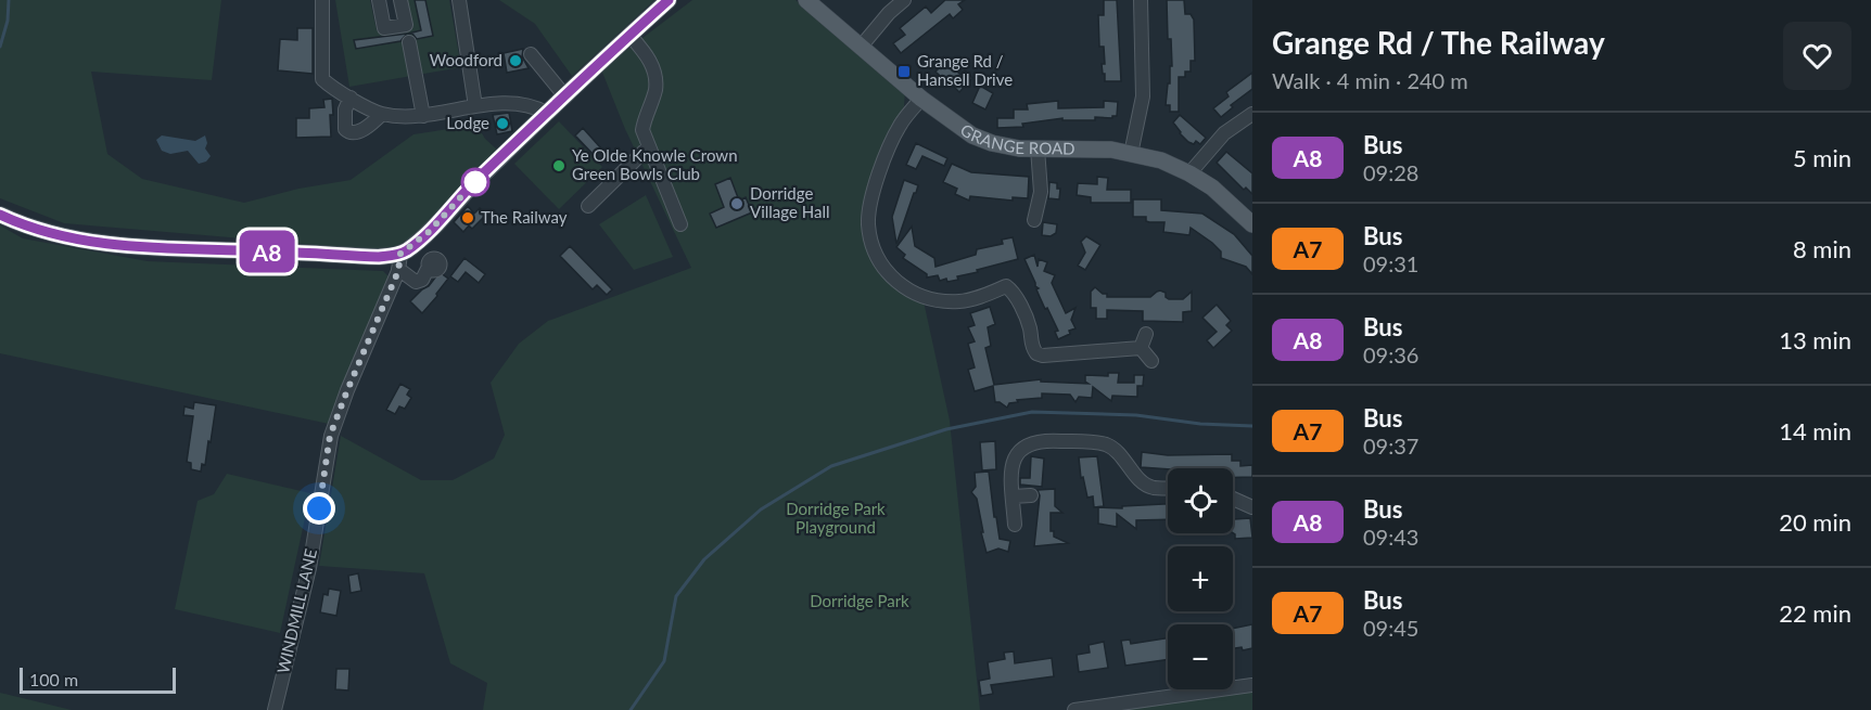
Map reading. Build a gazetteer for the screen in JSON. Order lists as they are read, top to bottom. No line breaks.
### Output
{"streets":{"main road":["GRANGE ROAD"],"street":["WINDMILL LANE"]},"parks":["Dorridge Park Playground","Dorridge Park"],"places":{"other":["Woodford","Lodge","Ye Olde Knowle Crown Green Bowls Club","Dorridge Village Hall","The Railway"],"transit":["Grange Rd / Hansell Drive"]},"lines":["bus line A8"],"scale_bar":"100 m","page":{"on_map":"A8","heading":["Grange Rd / The Railway","Walk · 4 min · 240 m"],"list":[{"mark":"A8","name":"Bus","note":"09:28","value":"5 min"},{"mark":"A7","name":"Bus","note":"09:31","value":"8 min"},{"mark":"A8","name":"Bus","note":"09:36","value":"13 min"},{"mark":"A7","name":"Bus","note":"09:37","value":"14 min"},{"mark":"A8","name":"Bus","note":"09:43","value":"20 min"},{"mark":"A7","name":"Bus","note":"09:45","value":"22 min"}],"map_buttons":["+","−"],"scale":"100 m"}}
